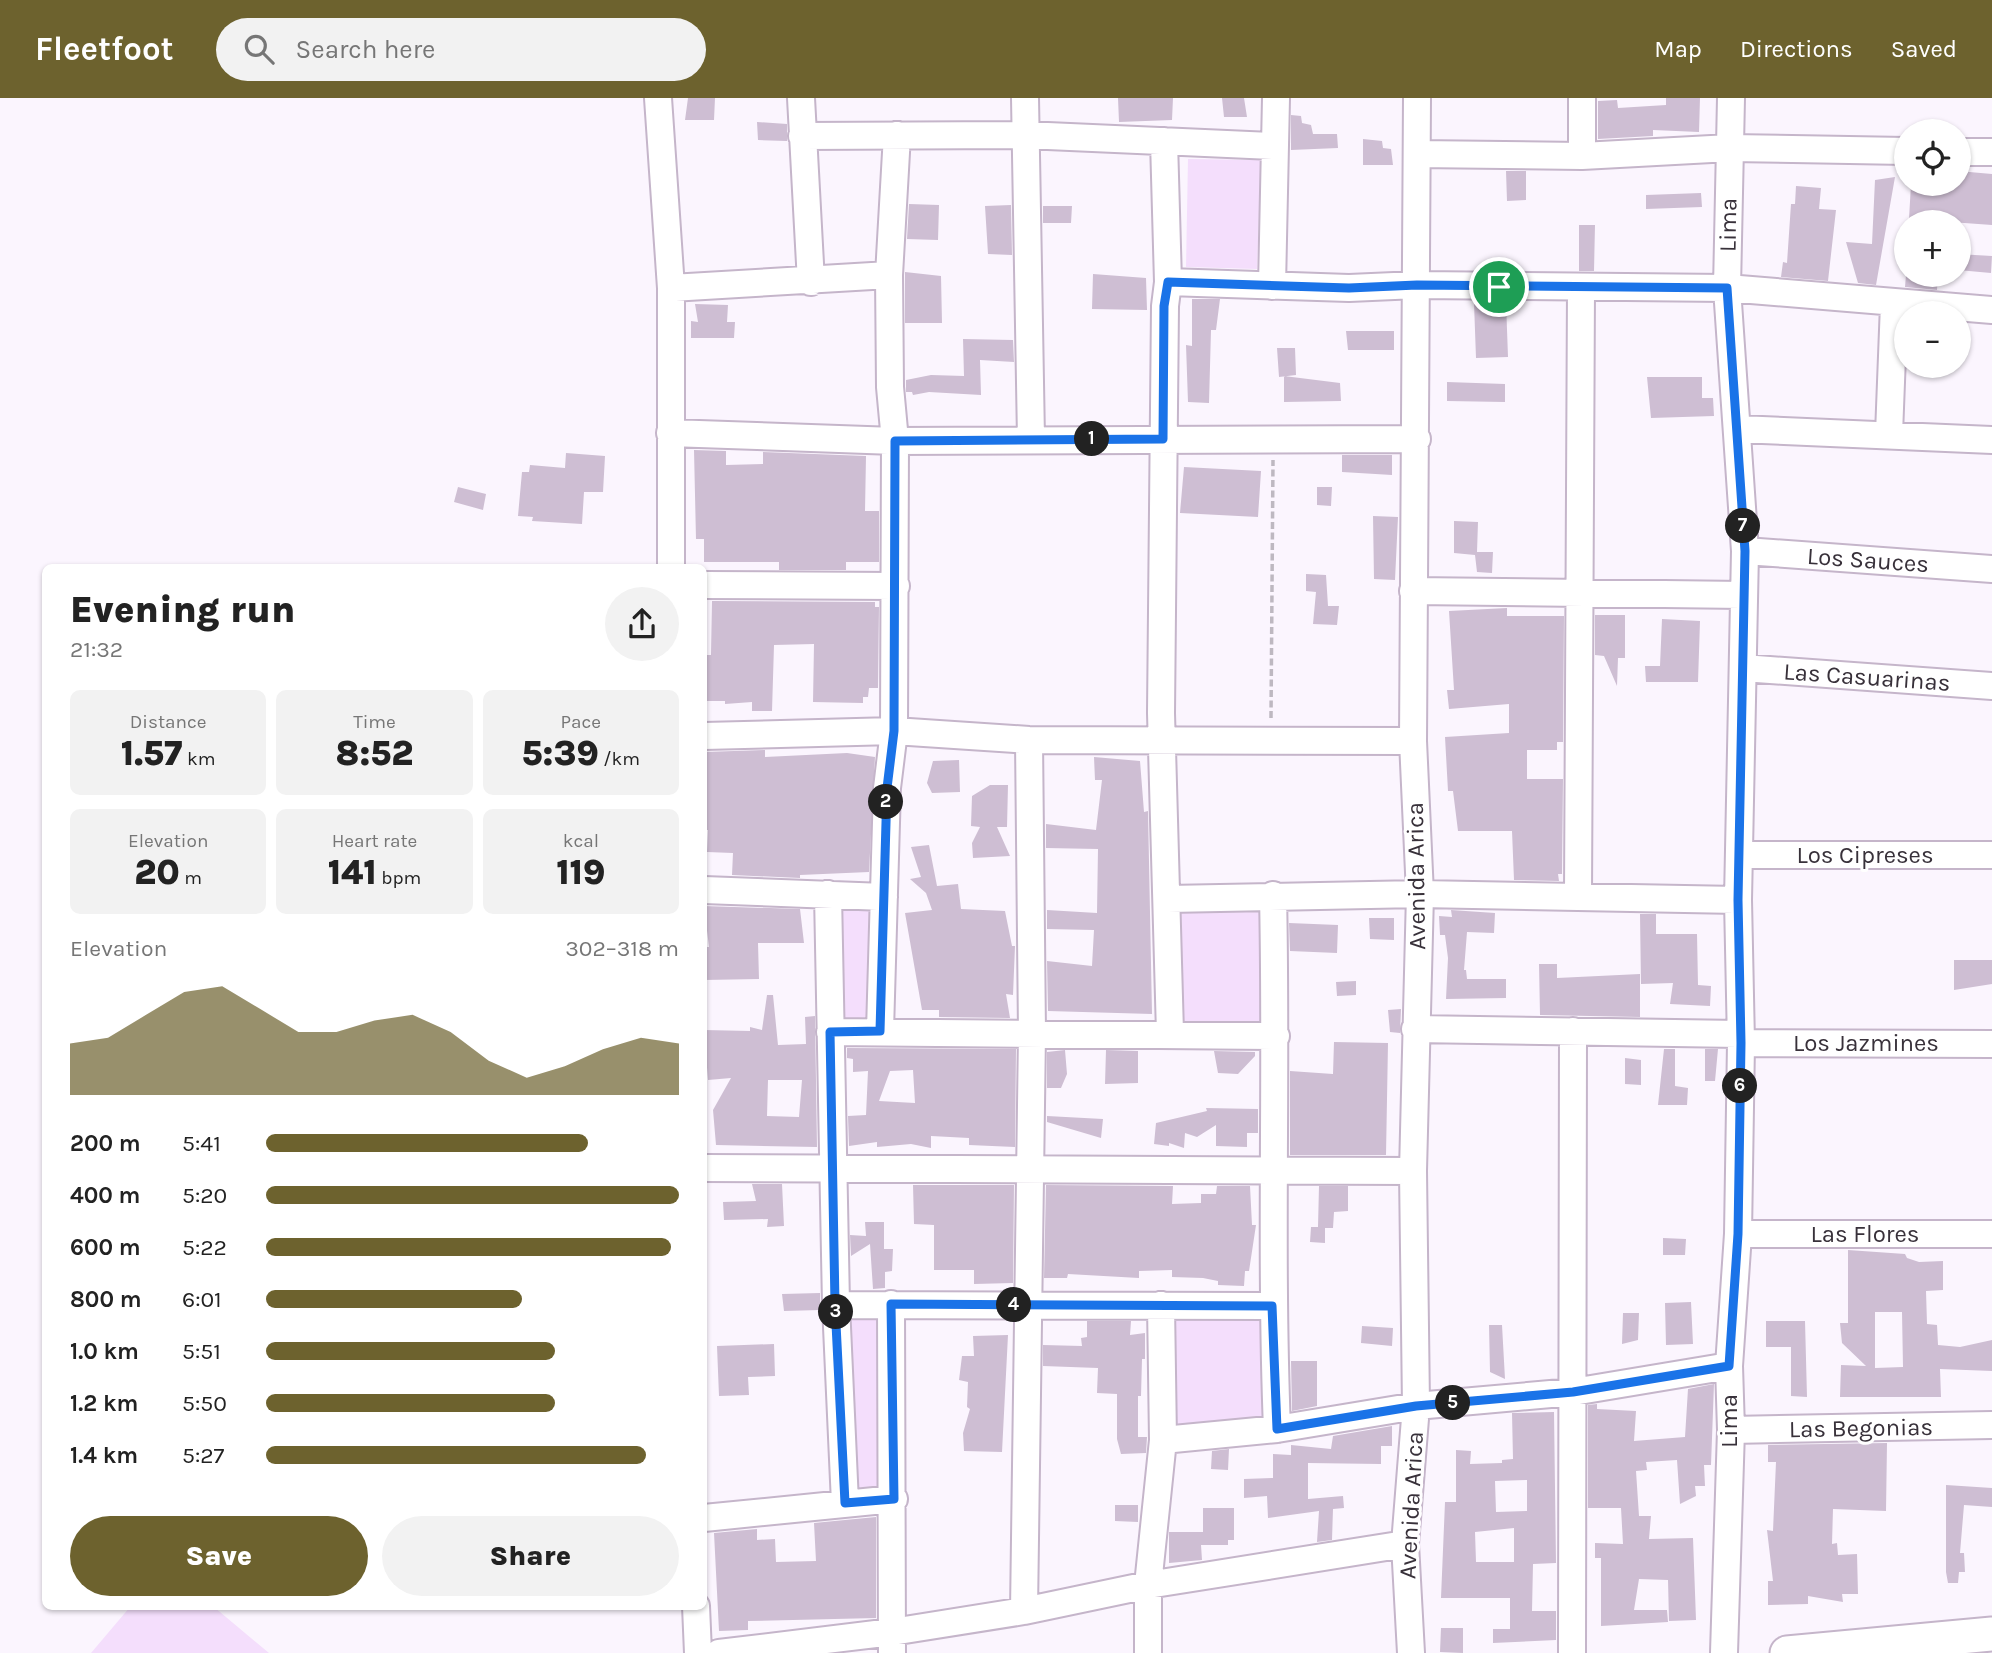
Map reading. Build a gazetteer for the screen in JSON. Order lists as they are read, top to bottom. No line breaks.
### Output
{"streets":{"street":["Lima","Los Sauces","Las Casuarinas","Los Cipreses","Avenida Arica","Los Jazmines","Las Flores","Las Begonias"]},"crossings":[["Lima","Los Sauces"],["Lima","Las Casuarinas"],["Lima","Los Cipreses"],["Lima","Los Jazmines"],["Lima","Las Flores"],["Lima","Las Begonias"],["Avenida Arica","Los Jazmines"]],"page":{"header":"Fleetfoot","search":"Search here","nav":["Map","Directions","Saved"],"map_buttons":["+","−"],"pins":["1","7","2","6","4","3","5"],"heading":["Evening run","21:32"],"stats":[["Distance","1.57 km"],["Time","8:52"],["Pace","5:39 /km"],["Elevation","20 m"],["Heart rate","141 bpm"],["kcal","119"]],"chart":["Elevation","302–318 m"],"list":[{"name":"200 m","note":"5:41"},{"name":"400 m","note":"5:20"},{"name":"600 m","note":"5:22"},{"name":"800 m","note":"6:01"},{"name":"1.0 km","note":"5:51"},{"name":"1.2 km","note":"5:50"},{"name":"1.4 km","note":"5:27"}],"buttons":["Save","Share"]}}
